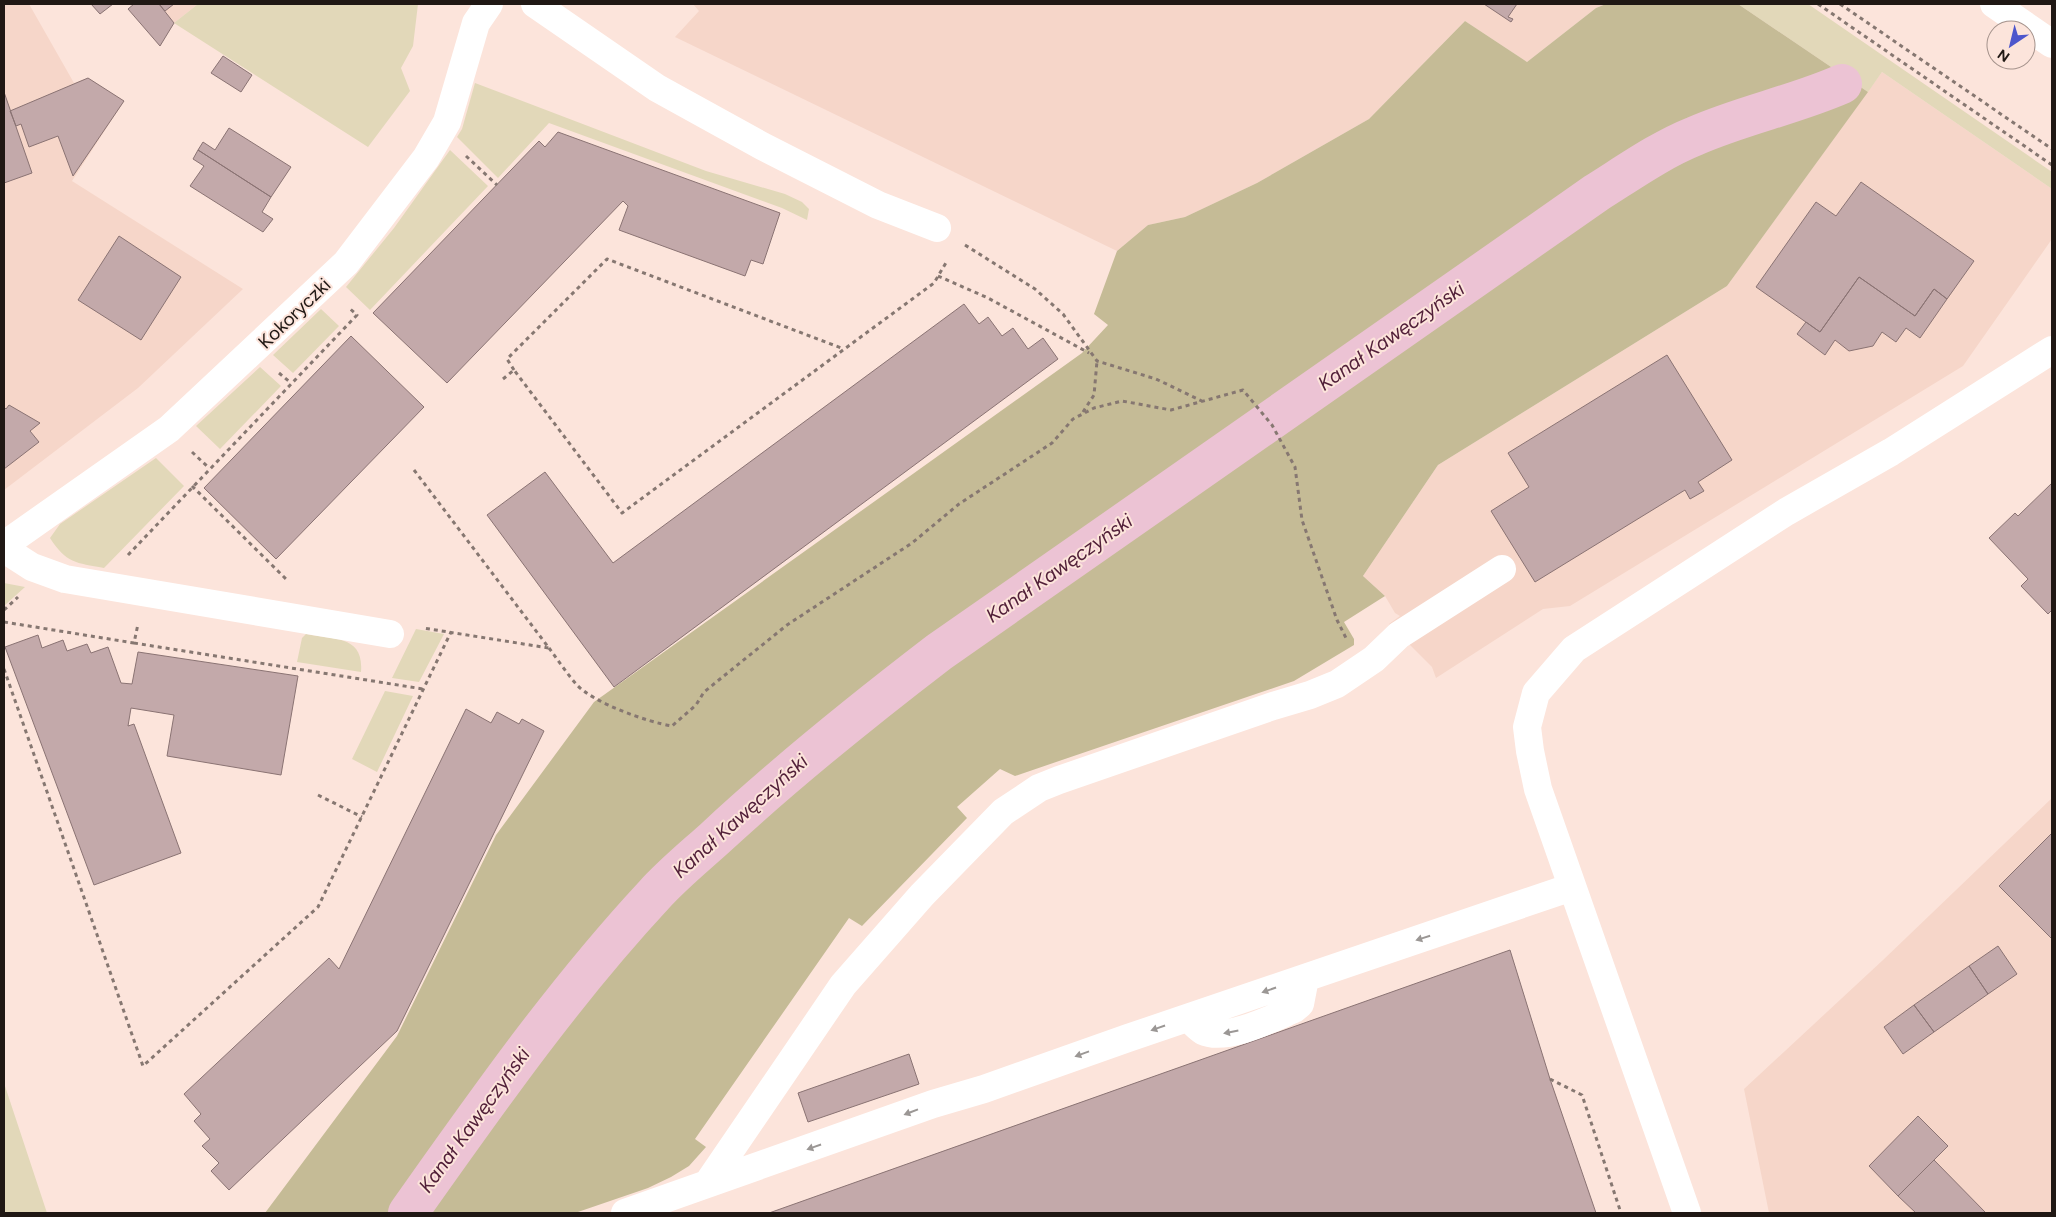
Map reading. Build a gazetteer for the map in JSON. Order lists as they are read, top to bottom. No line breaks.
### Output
{"streets":{"street":["Kokoryczki"]},"water":["Kanał Kawęczyński"],"north":"bottom left"}
